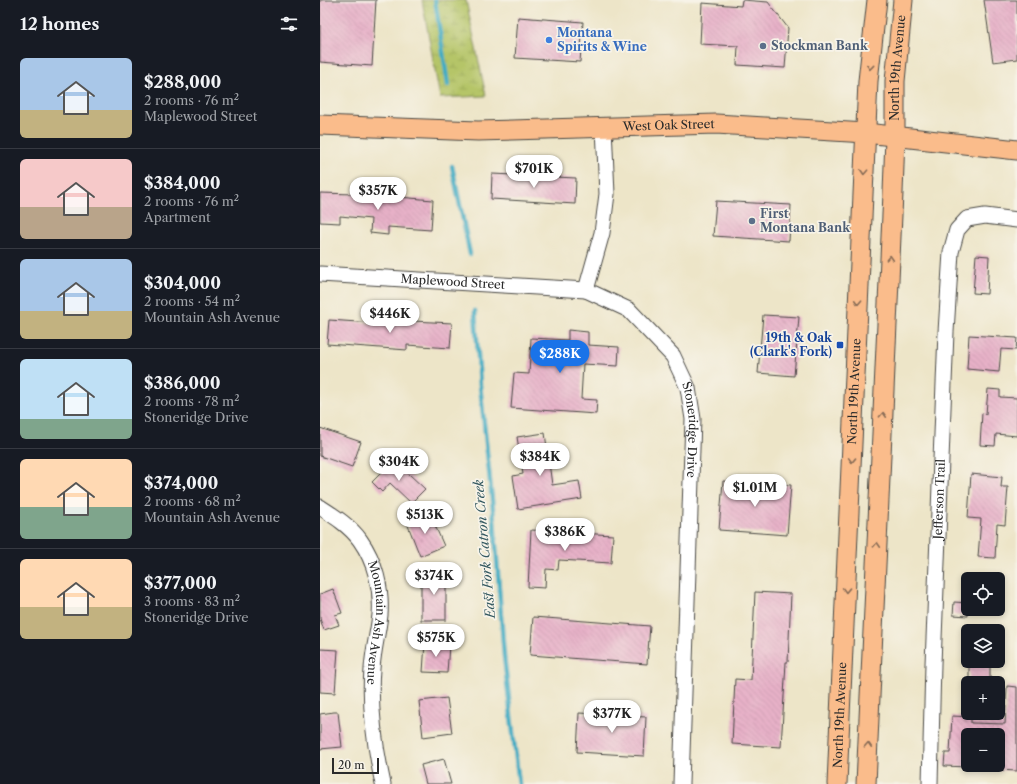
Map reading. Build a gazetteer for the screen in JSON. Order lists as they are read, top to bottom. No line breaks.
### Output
{"streets":{"main road":["North 19th Avenue","West Oak Street"],"street":["Maplewood Street","Stoneridge Drive","Jefferson Trail","Mountain Ash Avenue"]},"crossings":[["North 19th Avenue","West Oak Street"],["Maplewood Street","Stoneridge Drive"]],"water":["East Fork Catron Creek"],"places":{"other":["Montana Spirits & Wine","Stockman Bank","First Montana Bank"],"transit":["19th & Oak (Clark's Fork)"]},"scale_bar":"20 m","page":{"heading":"12 homes","list":[{"name":"$288,000","note":"2 rooms · 76 m² · Maplewood Street"},{"name":"$384,000","note":"2 rooms · 76 m² · Apartment"},{"name":"$304,000","note":"2 rooms · 54 m² · Mountain Ash Avenue"},{"name":"$386,000","note":"2 rooms · 78 m² · Stoneridge Drive"},{"name":"$374,000","note":"2 rooms · 68 m² · Mountain Ash Avenue"},{"name":"$377,000","note":"3 rooms · 83 m² · Stoneridge Drive"}],"price":["$701K","$357K","$446K","$288K","$384K","$304K","$1.01M","$513K","$386K","$374K","$575K","$377K"],"map_buttons":["+","−"],"scale":"20 m"}}
